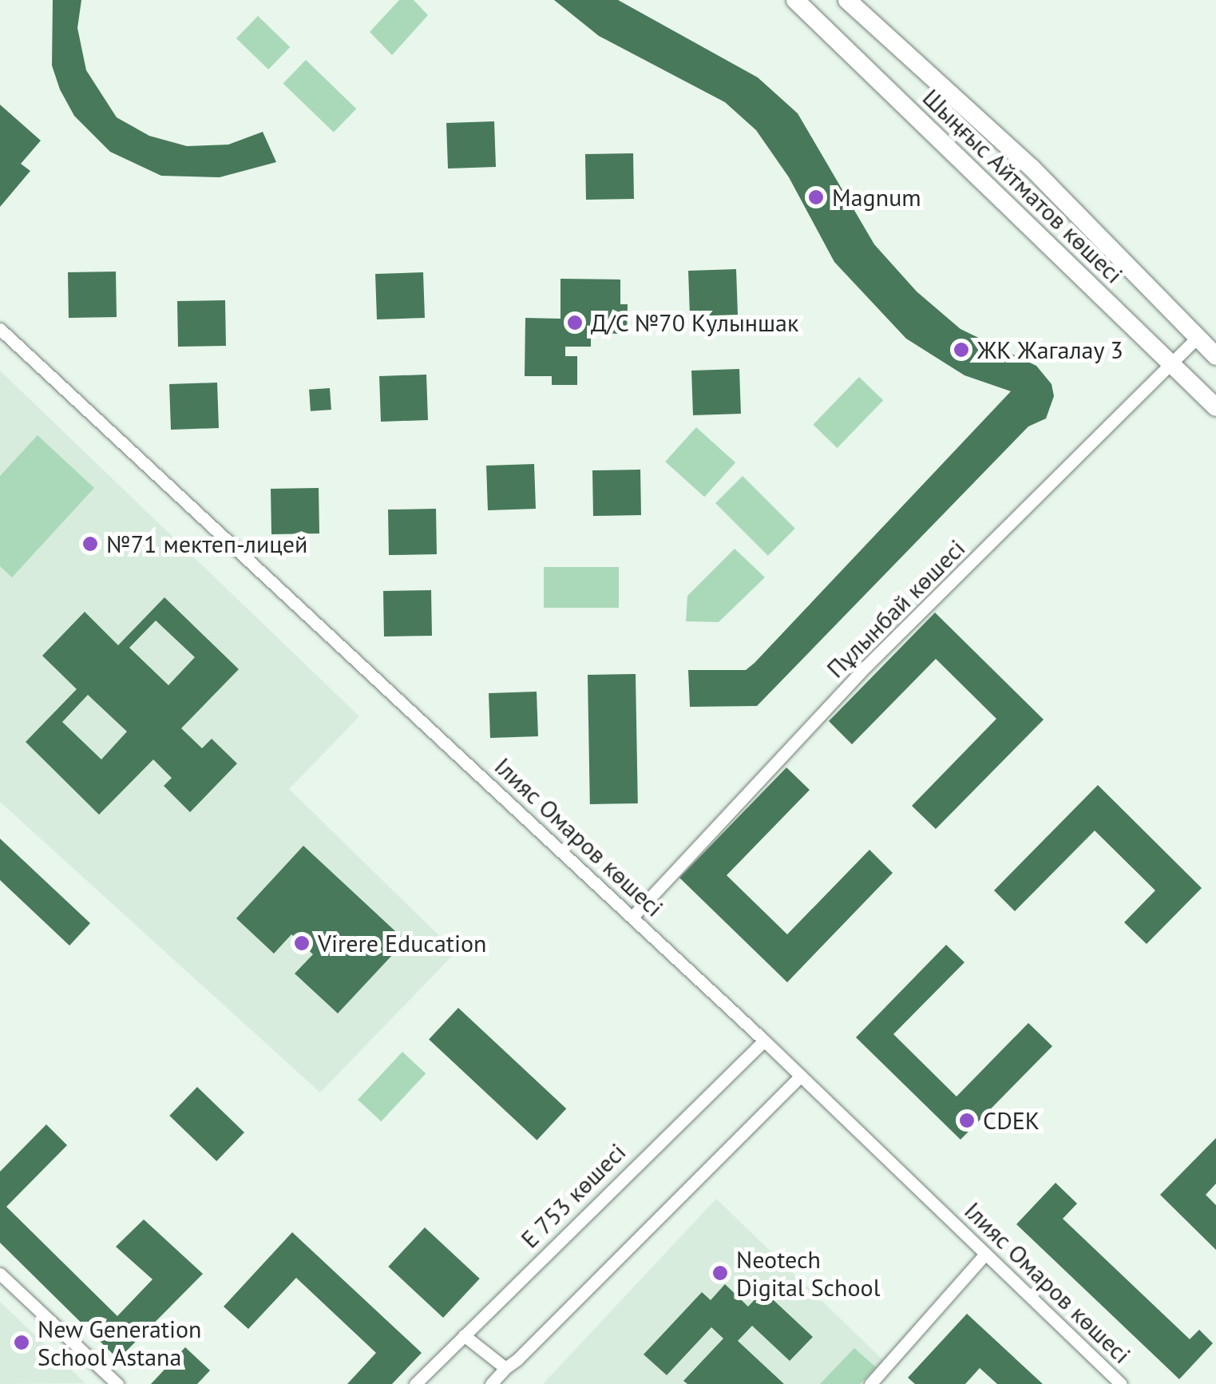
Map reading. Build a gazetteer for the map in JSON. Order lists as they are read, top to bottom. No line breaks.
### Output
{"streets":{"main road":["Шыңғыс Айтматов көшесі"],"street":["Пұлынбай көшесі","Ілияс Омаров көшесі","Е 753 көшесі"]},"crossings":[["Шыңғыс Айтматов көшесі","Пұлынбай көшесі"],["Пұлынбай көшесі","Ілияс Омаров көшесі"],["Ілияс Омаров көшесі","Е 753 көшесі"]],"places":["Magnum","Д/С №70 Кулыншак","ЖК Жагалау 3","№71 мектеп-лицей","Virere Education","CDEK","Neotech Digital School","New Generation School Astana"]}
